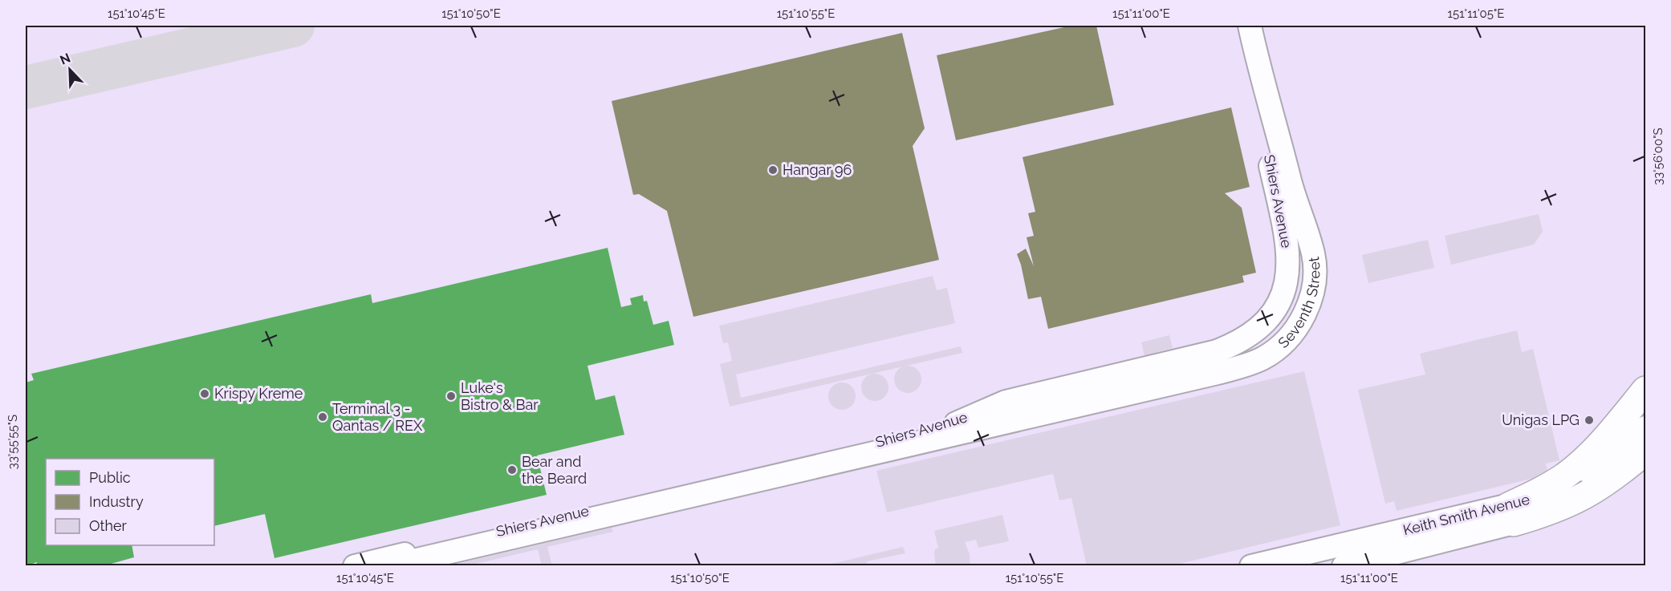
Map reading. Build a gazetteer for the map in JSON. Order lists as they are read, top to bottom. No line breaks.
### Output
{"streets":{"street":["Shiers Avenue","Seventh Street","Keith Smith Avenue"]},"crossings":[["Shiers Avenue","Seventh Street"]],"places":["Hangar 96","Krispy Kreme","Luke's Bistro & Bar","Terminal 3 - Qantas / REX","Unigas LPG","Bear and the Beard"],"legend":["Public","Industry","Other"],"north":"top left","coordinates":["151°10'45\"E","151°10'50\"E","151°10'55\"E","151°11'00\"E","151°11'05\"E","33°56'00\"S","33°55'55\"S"]}
